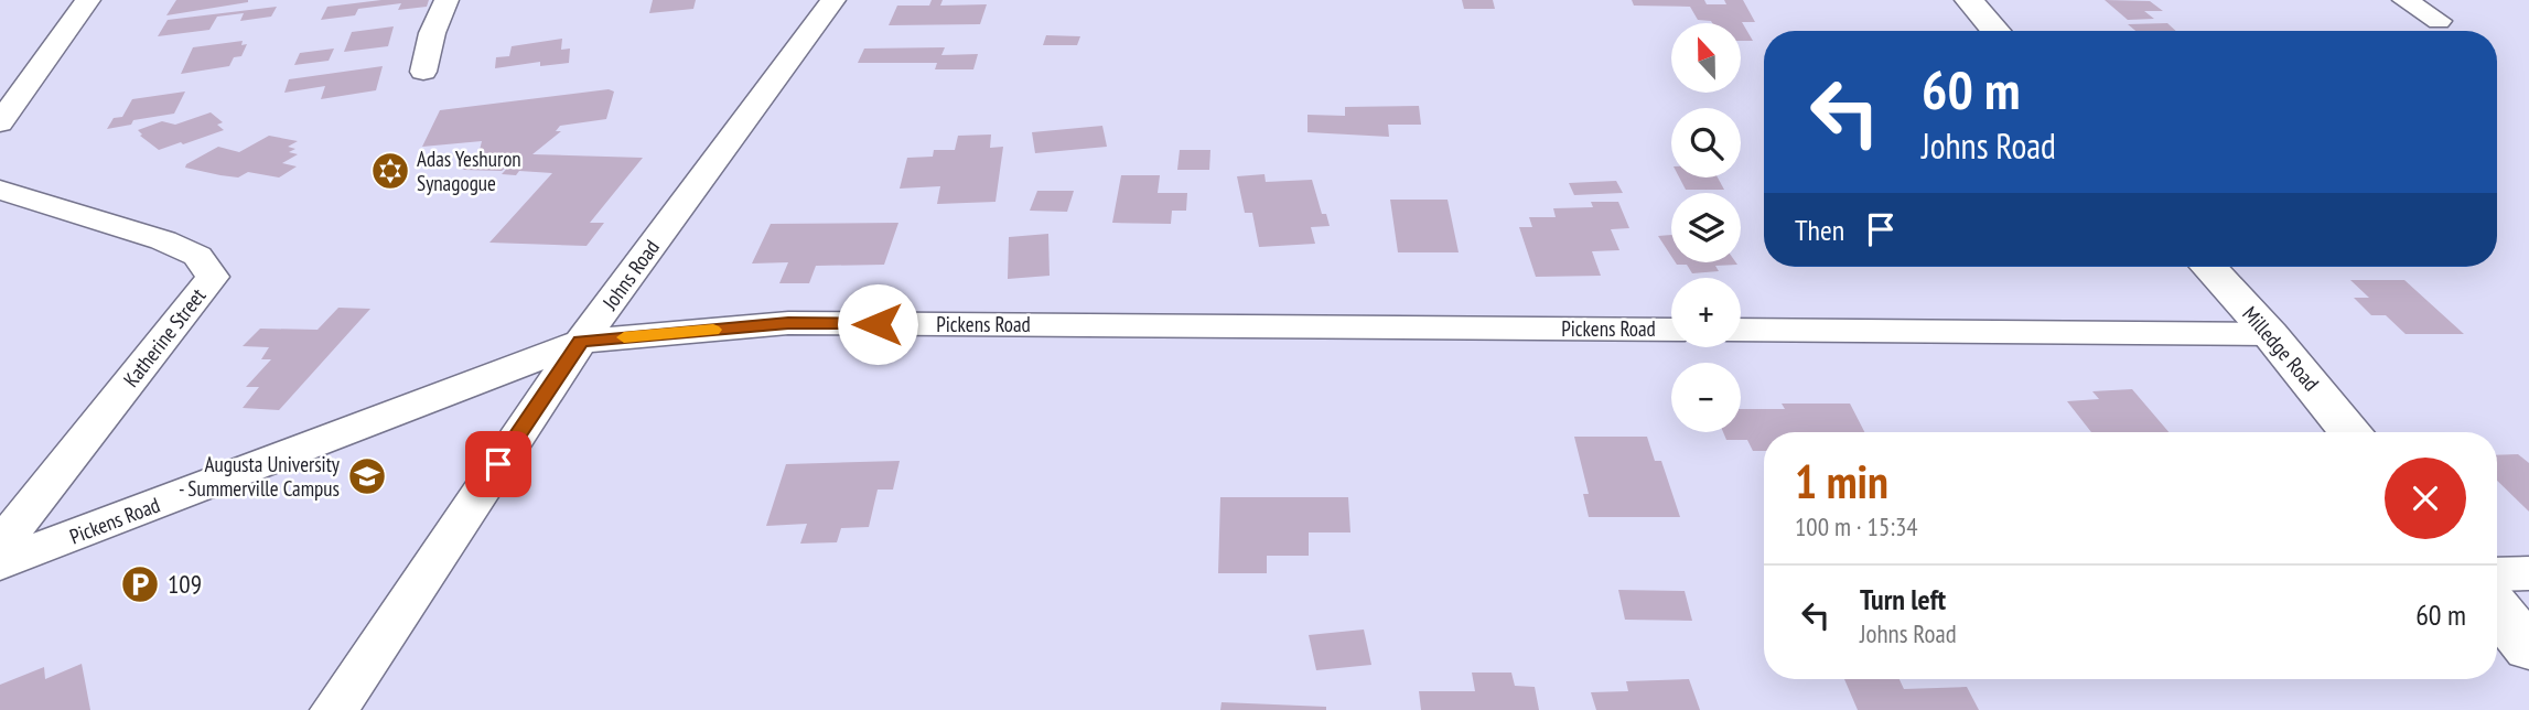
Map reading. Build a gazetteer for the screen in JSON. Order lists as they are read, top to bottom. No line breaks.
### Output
{"streets":{"street":["Johns Road","Pickens Road","Katherine Street","Milledge Road"]},"crossings":[["Johns Road","Pickens Road"]],"places":{"synagogue":["Adas Yeshuron Synagogue"],"school or university":["Augusta University - Summerville Campus"],"parking":["109"]},"north":"top","page":{"map_buttons":["+","−"],"turn":["60 m","Johns Road"],"then":"Then","heading":["1 min","100 m · 15:34"],"list":[{"name":"Turn left","note":"Johns Road","value":"60 m"}]}}
